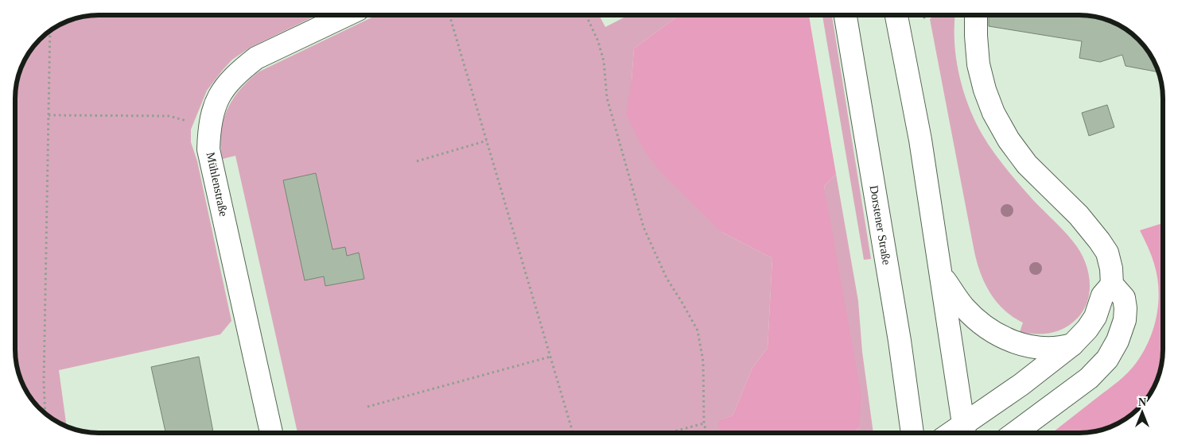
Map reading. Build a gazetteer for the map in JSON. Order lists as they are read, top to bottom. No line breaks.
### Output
{"streets":{"street":["Mühlenstraße","Dorstener Straße"]},"north":"top"}
